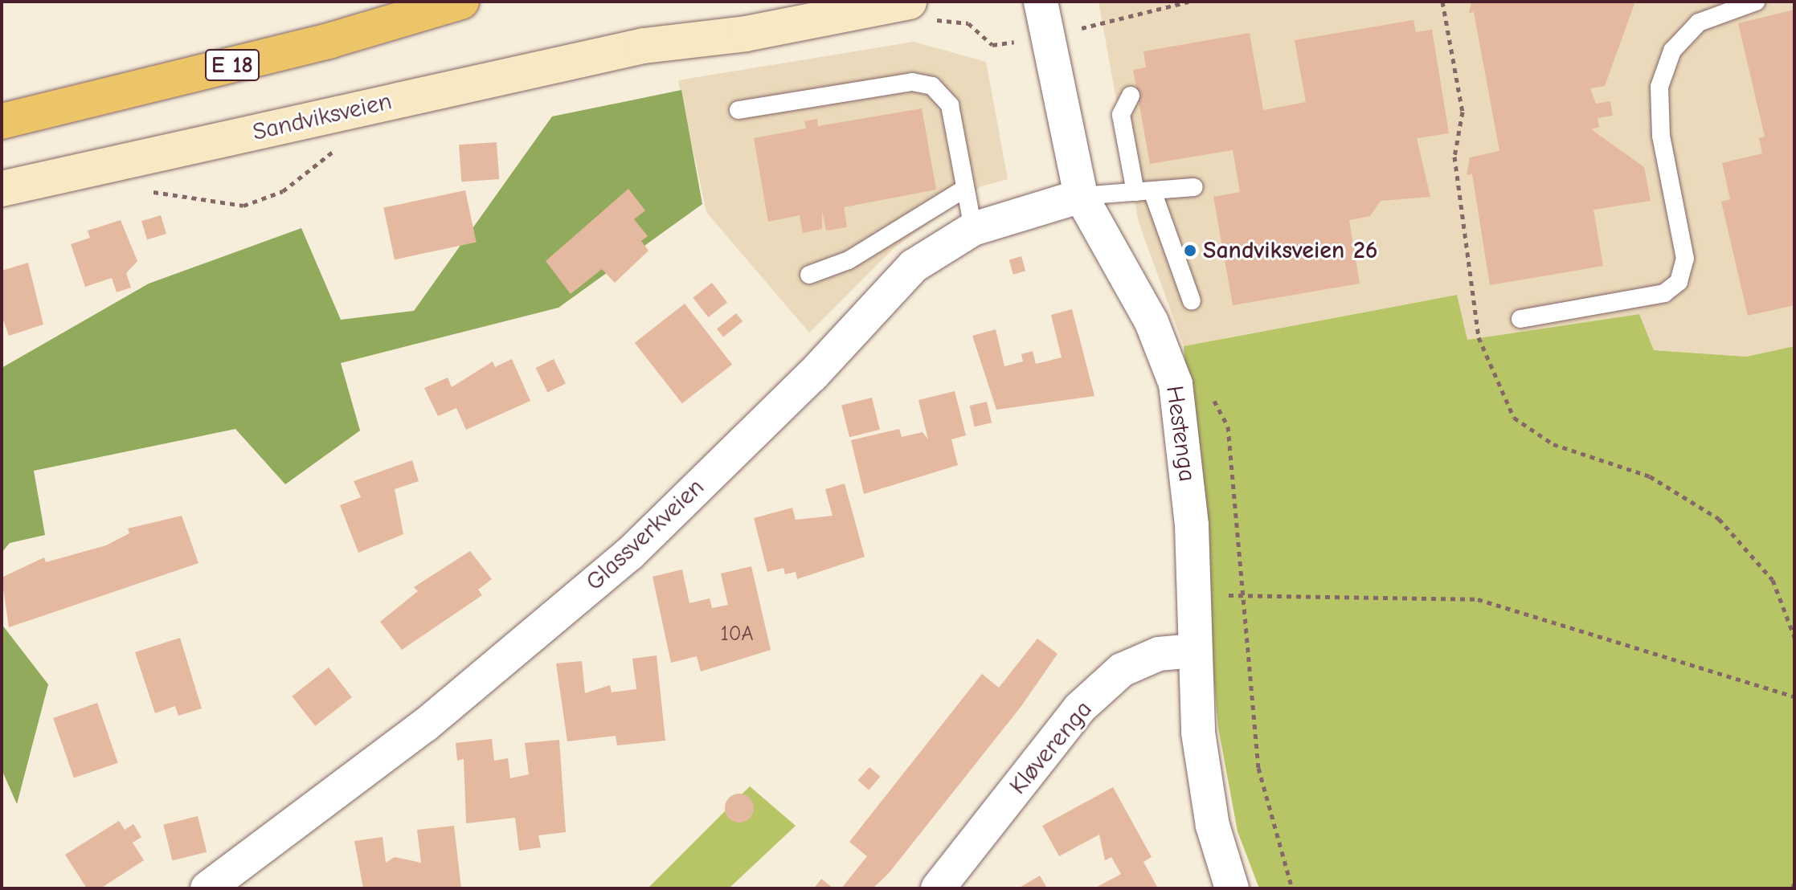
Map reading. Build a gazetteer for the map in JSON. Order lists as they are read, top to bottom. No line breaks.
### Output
{"streets":{"highway":["E 18"],"main road":["Sandviksveien"],"street":["Hestenga","Glassverkveien","Kløverenga"]},"crossings":[["Hestenga","Glassverkveien"],["Hestenga","Kløverenga"]],"places":["Sandviksveien 26"],"house_numbers":["10A"]}
